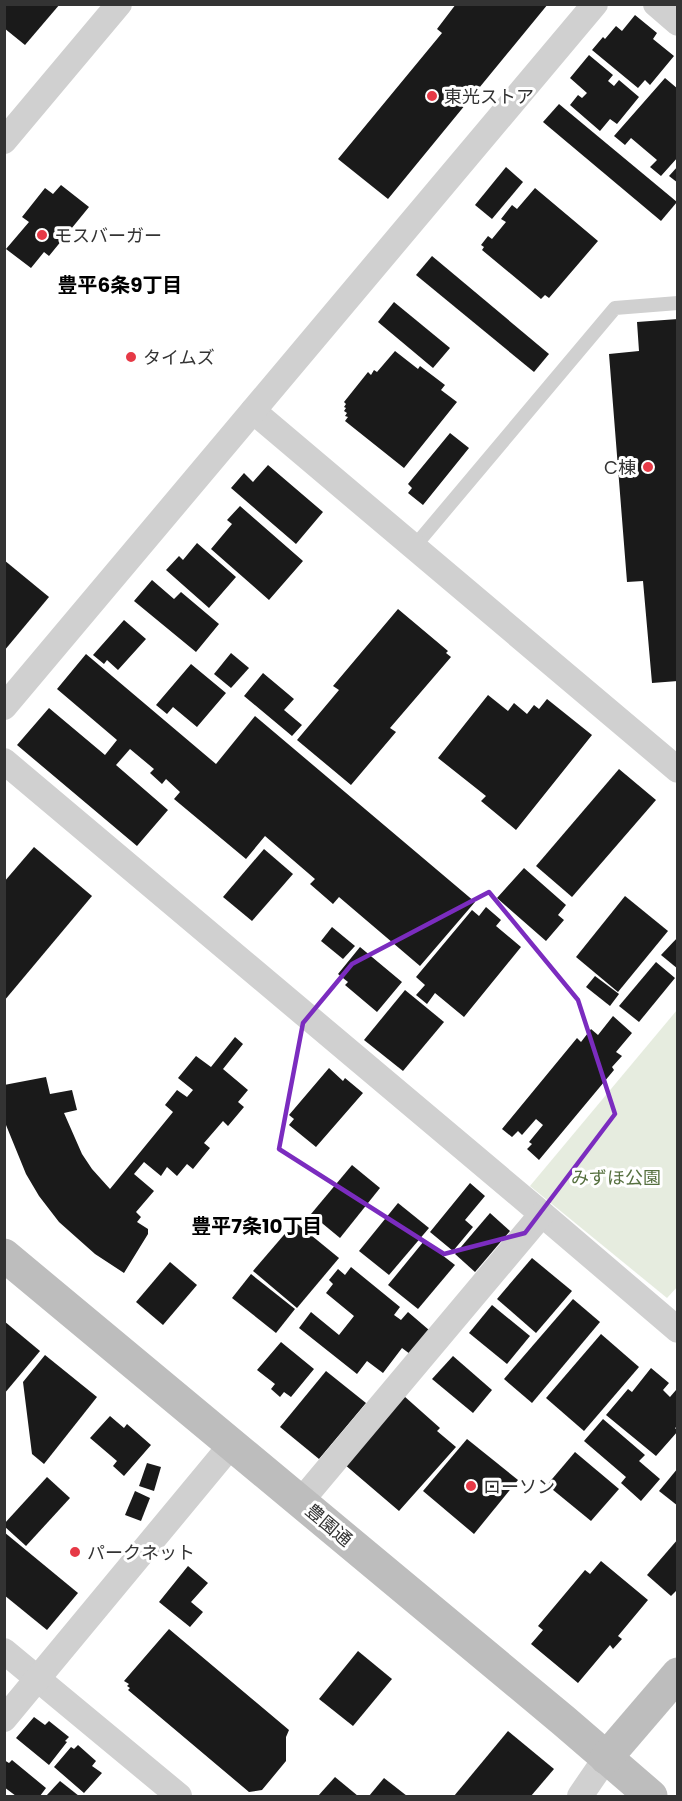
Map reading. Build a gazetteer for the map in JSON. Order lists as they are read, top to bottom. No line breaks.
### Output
{"streets":{"street":["豊園通"]},"districts":["豊平6条9丁目","豊平7条10丁目"],"parks":["みずほ公園"],"places":["東光ストア","モスバーガー","タイムズ","C棟","ローソン","パークネット"]}
